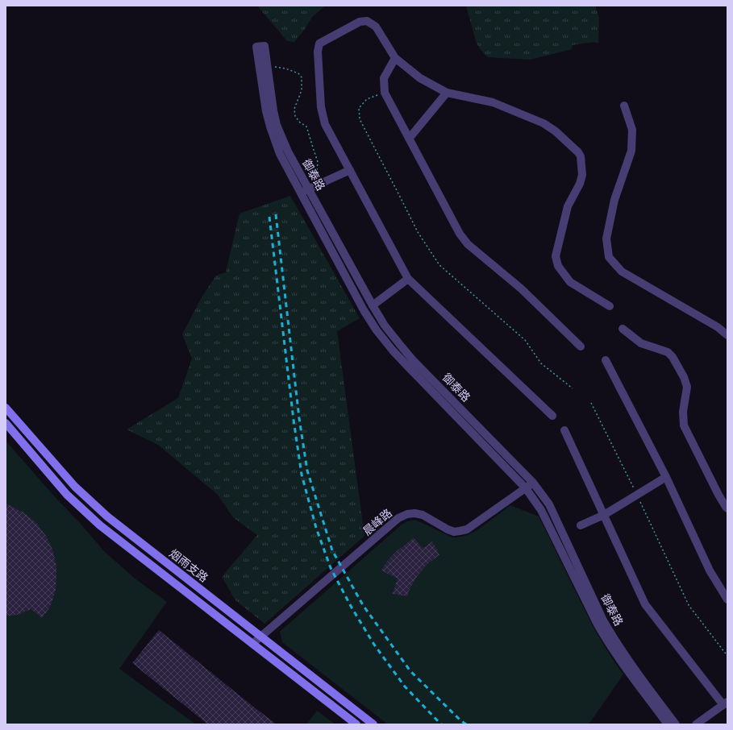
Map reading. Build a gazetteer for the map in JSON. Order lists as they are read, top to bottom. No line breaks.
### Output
{"streets":{"main road":["烟雨支路"],"street":["御泰路","晨峰路"]},"crossings":[["御泰路","晨峰路"],["晨峰路","烟雨支路"]]}
